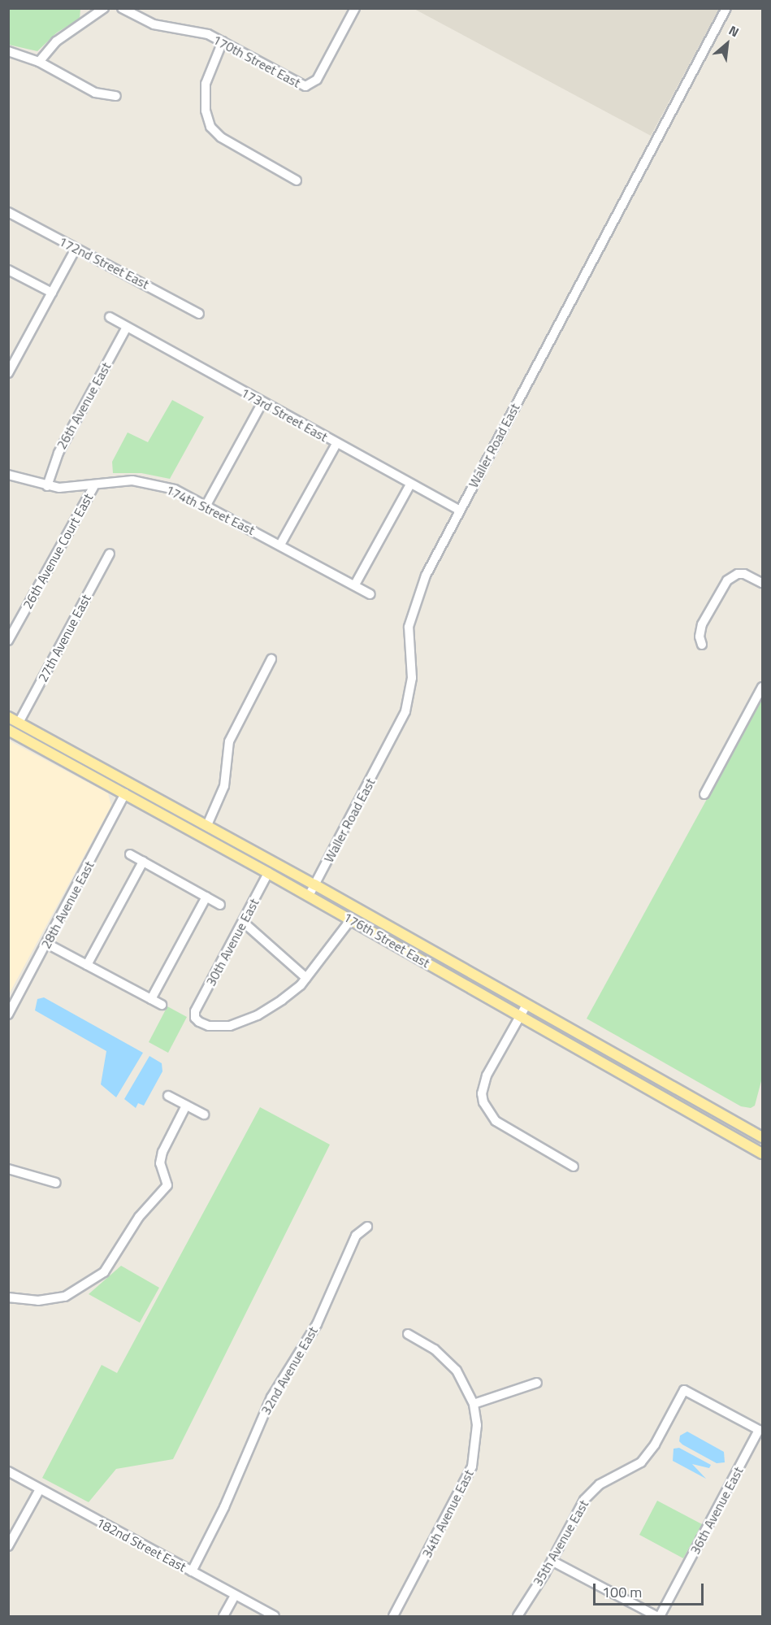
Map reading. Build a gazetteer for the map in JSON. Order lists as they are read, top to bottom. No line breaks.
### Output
{"streets":{"main road":["176th Street East"],"street":["170th Street East","172nd Street East","26th Avenue East","173rd Street East","Waller Road East","174th Street East","26th Avenue Court East","27th Avenue East","28th Avenue East","30th Avenue East","32nd Avenue East","36th Avenue East","34th Avenue East","35th Avenue East","182nd Street East"]},"crossings":[["26th Avenue East","173rd Street East"],["26th Avenue East","174th Street East"],["173rd Street East","Waller Road East"],["Waller Road East","176th Street East"],["174th Street East","26th Avenue Court East"],["27th Avenue East","176th Street East"],["28th Avenue East","176th Street East"],["176th Street East","30th Avenue East"],["32nd Avenue East","182nd Street East"],["36th Avenue East","35th Avenue East"]],"scale_bar":"100 m","north":"top right"}
